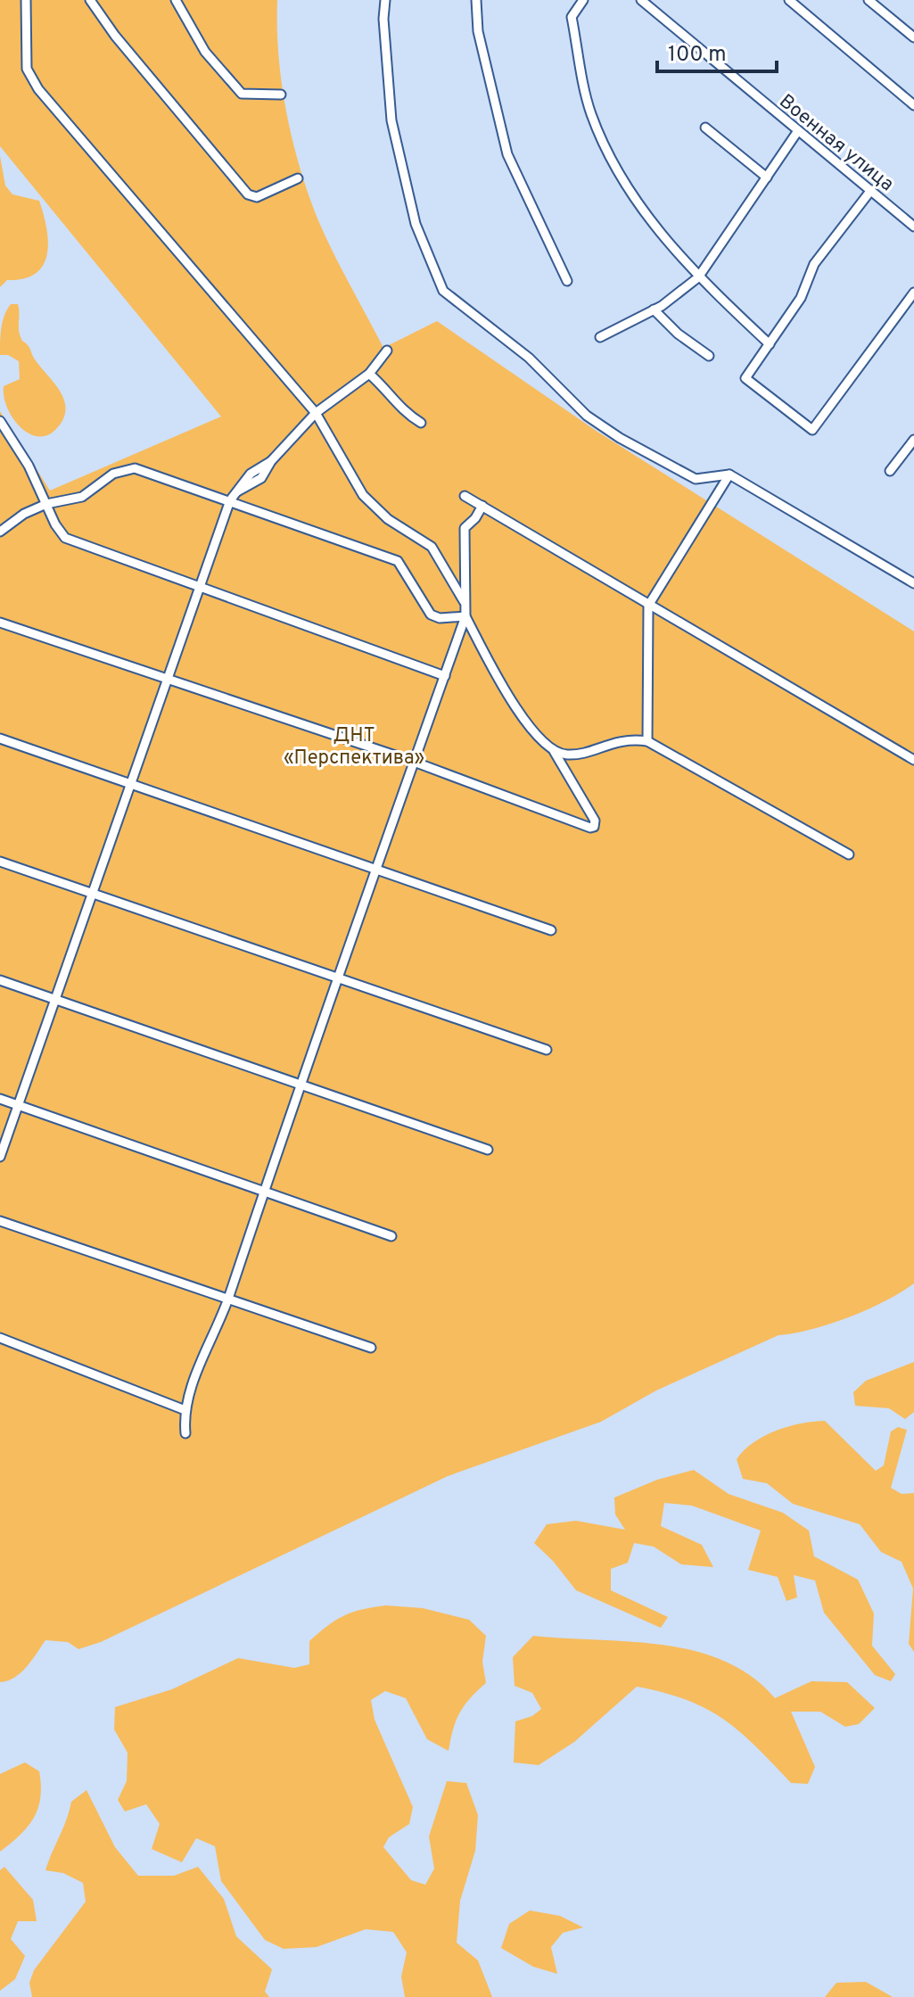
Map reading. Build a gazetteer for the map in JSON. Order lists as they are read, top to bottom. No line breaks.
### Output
{"streets":{"street":["Военная улица"]},"parks":["ДНТ «Перспектива»"],"scale_bar":"100 m"}
